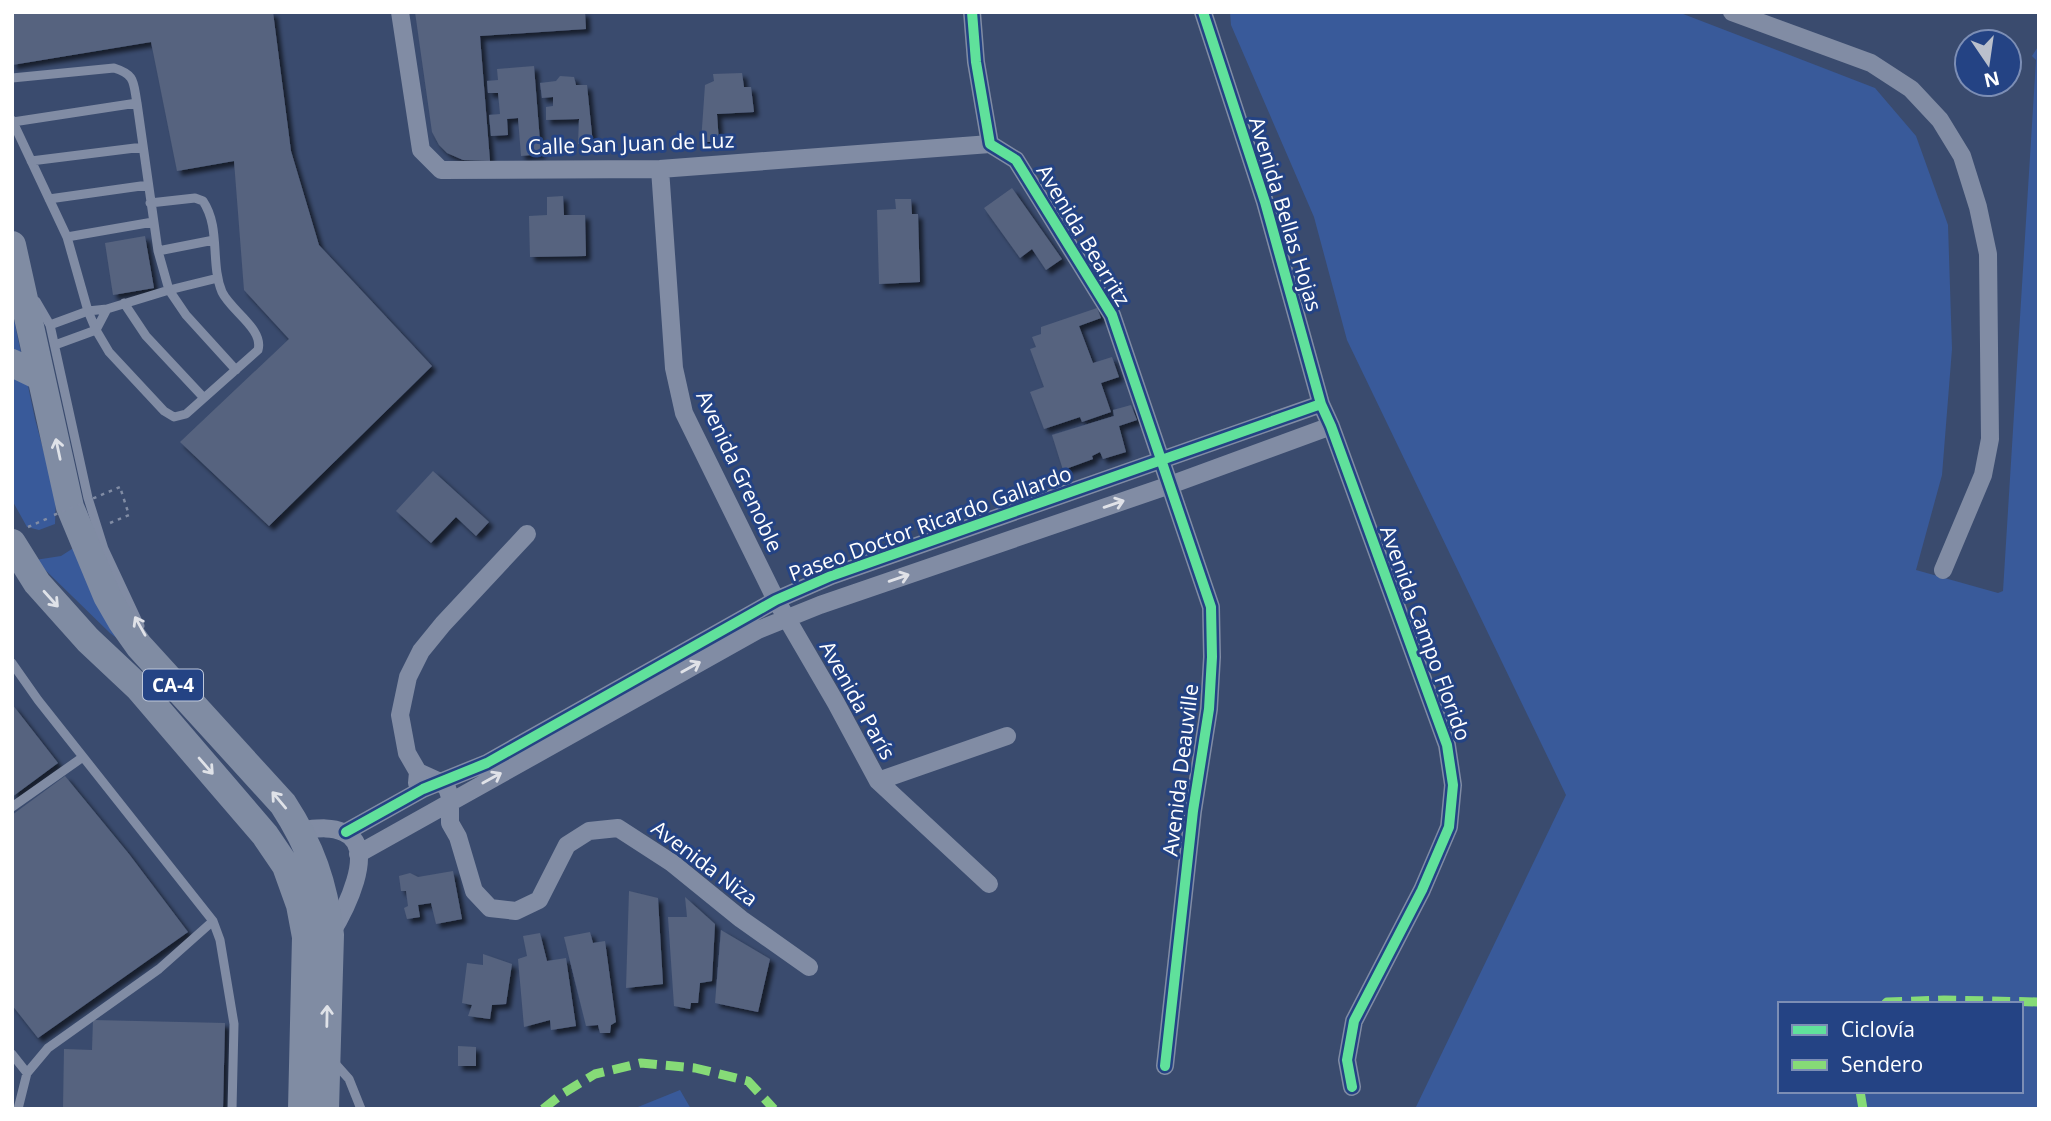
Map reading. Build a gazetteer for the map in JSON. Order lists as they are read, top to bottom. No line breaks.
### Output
{"streets":{"highway":["CA-4"],"street":["Calle San Juan de Luz","Avenida Bellas Hojas","Avenida Bearritz","Avenida Grenoble","Paseo Doctor Ricardo Gallardo","Avenida Campo Florido","Avenida París","Avenida Deauville","Avenida Niza"]},"crossings":[["Calle San Juan de Luz","Avenida Bearritz"],["Calle San Juan de Luz","Avenida Grenoble"],["Avenida Bellas Hojas","Paseo Doctor Ricardo Gallardo"],["Avenida Bellas Hojas","Avenida Campo Florido"],["Avenida Bearritz","Paseo Doctor Ricardo Gallardo"],["Avenida Bearritz","Avenida Deauville"],["Avenida Grenoble","Paseo Doctor Ricardo Gallardo"],["Avenida Grenoble","Avenida París"],["Paseo Doctor Ricardo Gallardo","Avenida Campo Florido"],["Paseo Doctor Ricardo Gallardo","Avenida París"],["Paseo Doctor Ricardo Gallardo","Avenida Deauville"],["Paseo Doctor Ricardo Gallardo","Avenida Niza"]],"legend":["Ciclovía","Sendero"],"north":"bottom"}
